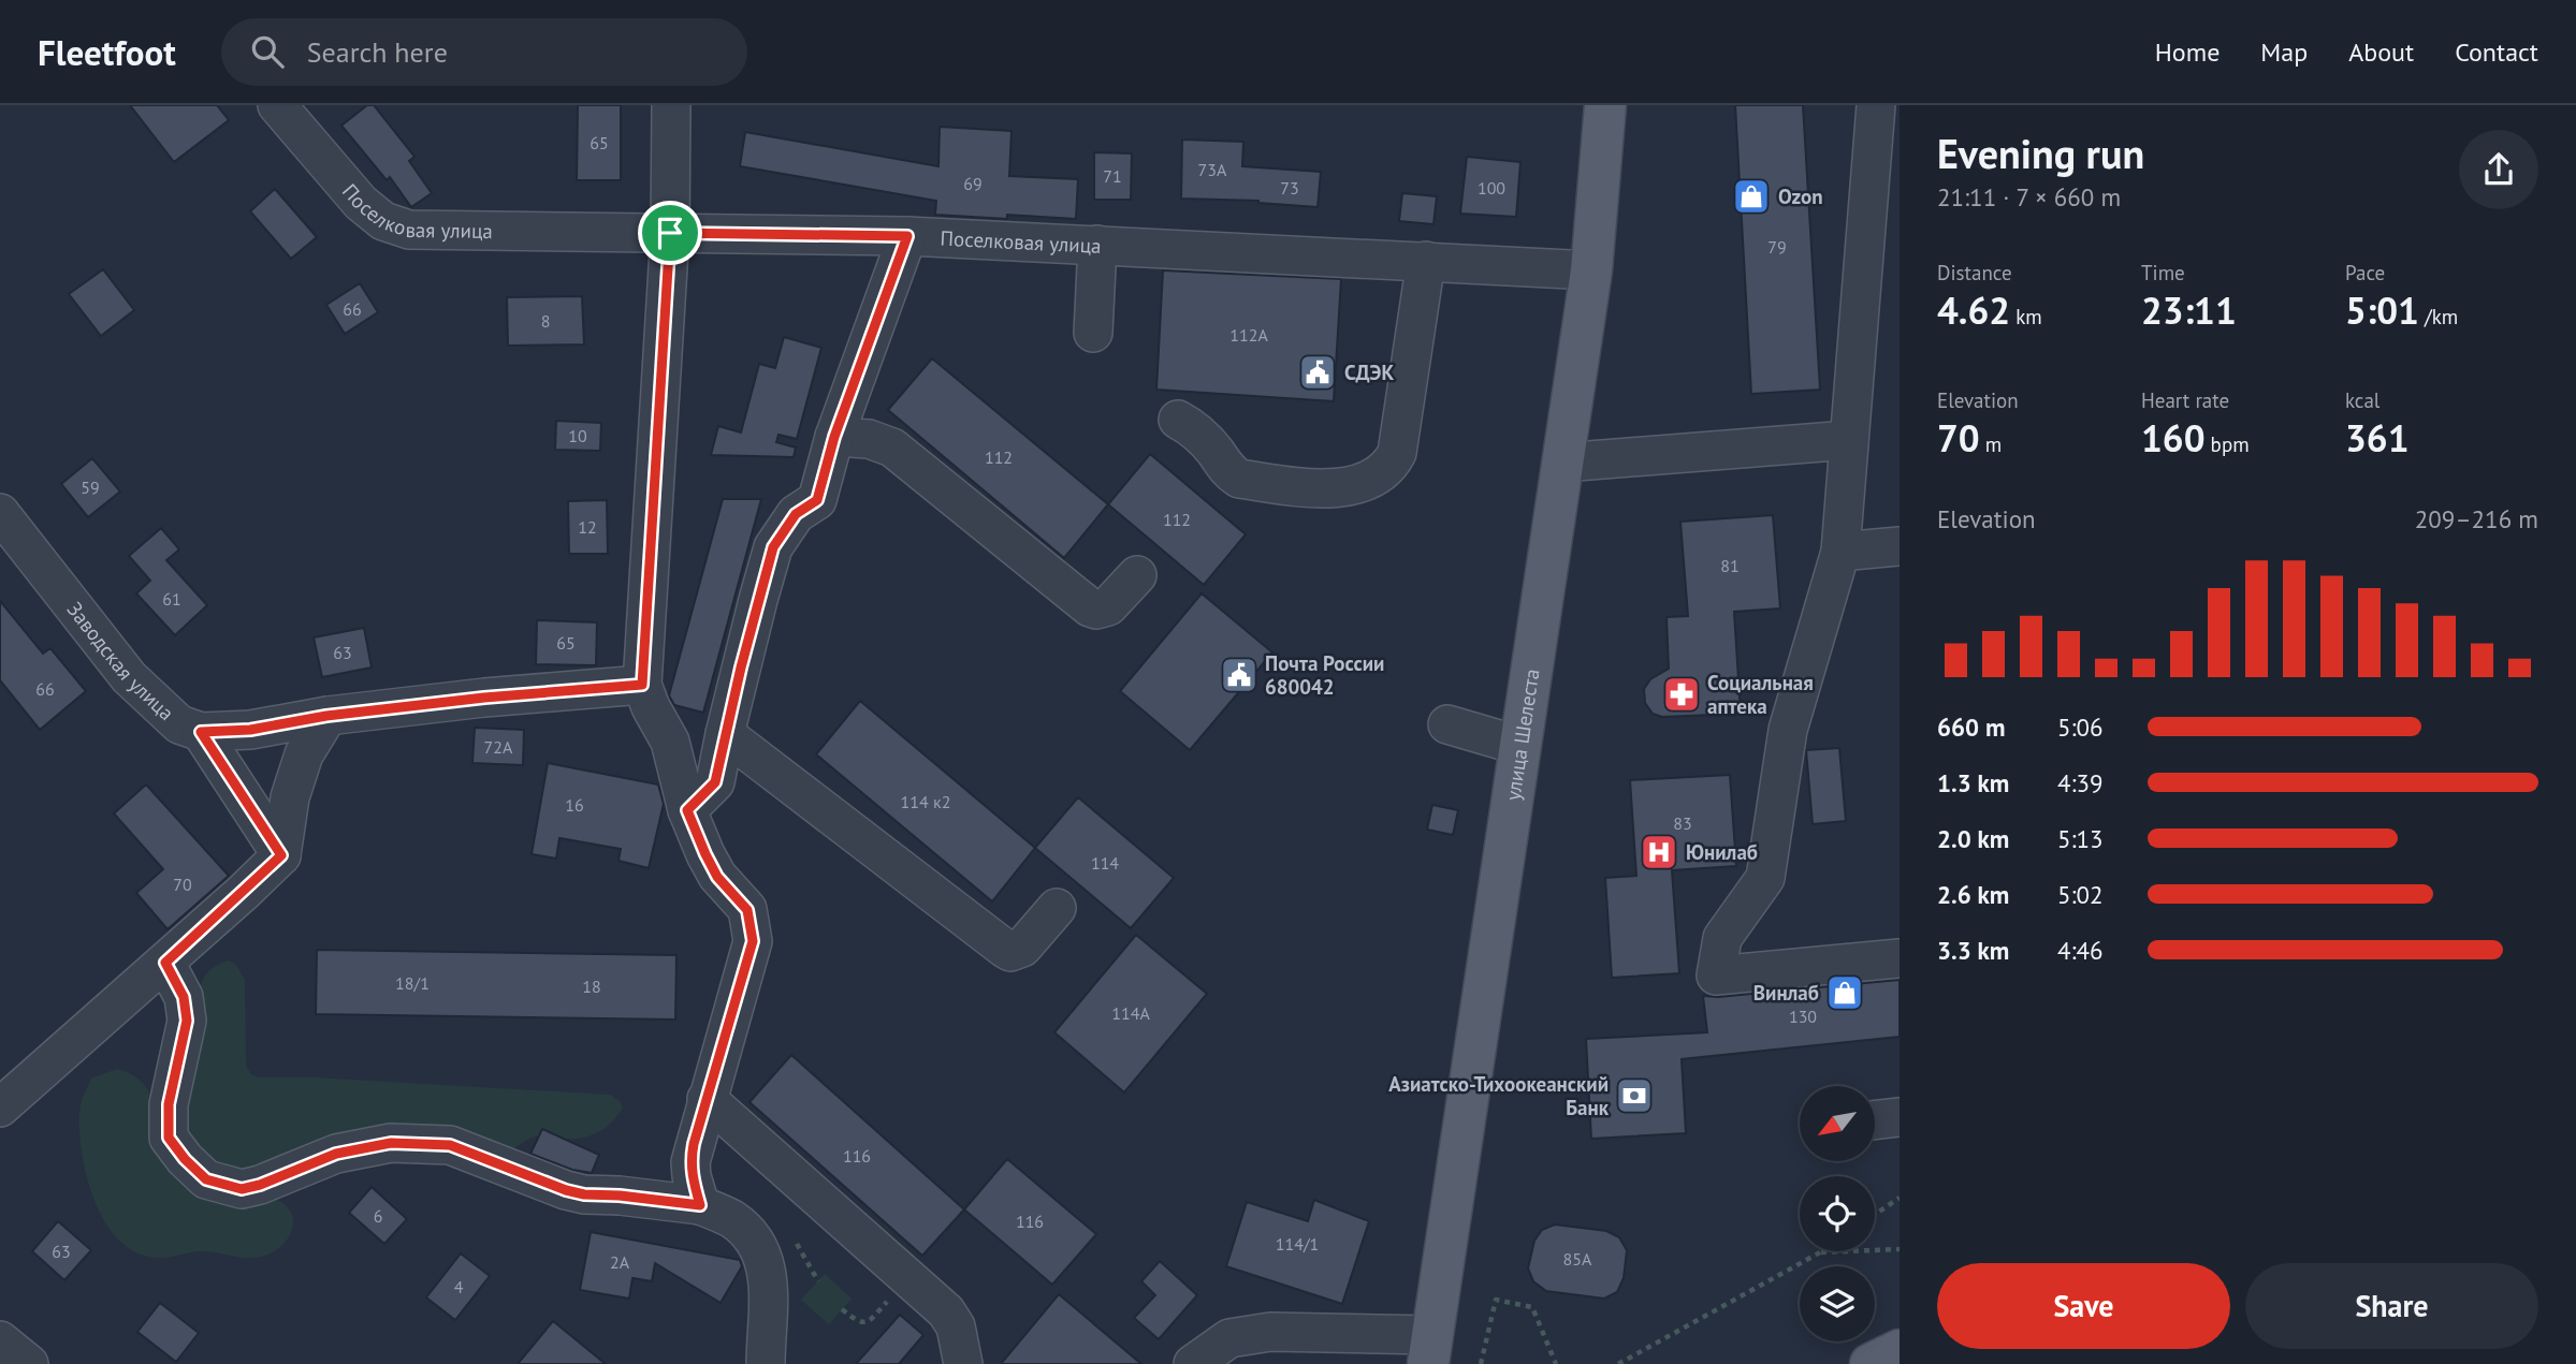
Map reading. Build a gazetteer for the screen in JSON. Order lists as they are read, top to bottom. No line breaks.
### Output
{"streets":{"main road":["улица Шелеста"],"street":["Поселковая улица","Заводская улица"]},"crossings":[["Поселковая улица","улица Шелеста"]],"places":{"shop":["Ozon","Винлаб"],"public building":["СДЭК","Почта России 680042"],"pharmacy":["Социальная аптека"],"hospital":["Юнилаб"],"bank":["Азиатско-Тихоокеанский Банк"]},"house_numbers":["65","73А","71","69","73","100","79","66","8","112А","10","112","59","112","12","81","61","65","63","66","72А","114 к2","16","83","114","70","18/1","18","114А","130","116","6","116","114/1","63","85А","2А","4"],"north":"bottom left","page":{"header":"Fleetfoot","search":"Search here","nav":["Home","Map","About","Contact"],"heading":["Evening run","21:11 · 7 × 660 m"],"stats":[["Distance","4.62 km"],["Time","23:11"],["Pace","5:01 /km"],["Elevation","70 m"],["Heart rate","160 bpm"],["kcal","361"]],"chart":["Elevation","209–216 m"],"list":[{"name":"660 m","note":"5:06"},{"name":"1.3 km","note":"4:39"},{"name":"2.0 km","note":"5:13"},{"name":"2.6 km","note":"5:02"},{"name":"3.3 km","note":"4:46"}],"buttons":["Save","Share"]}}
